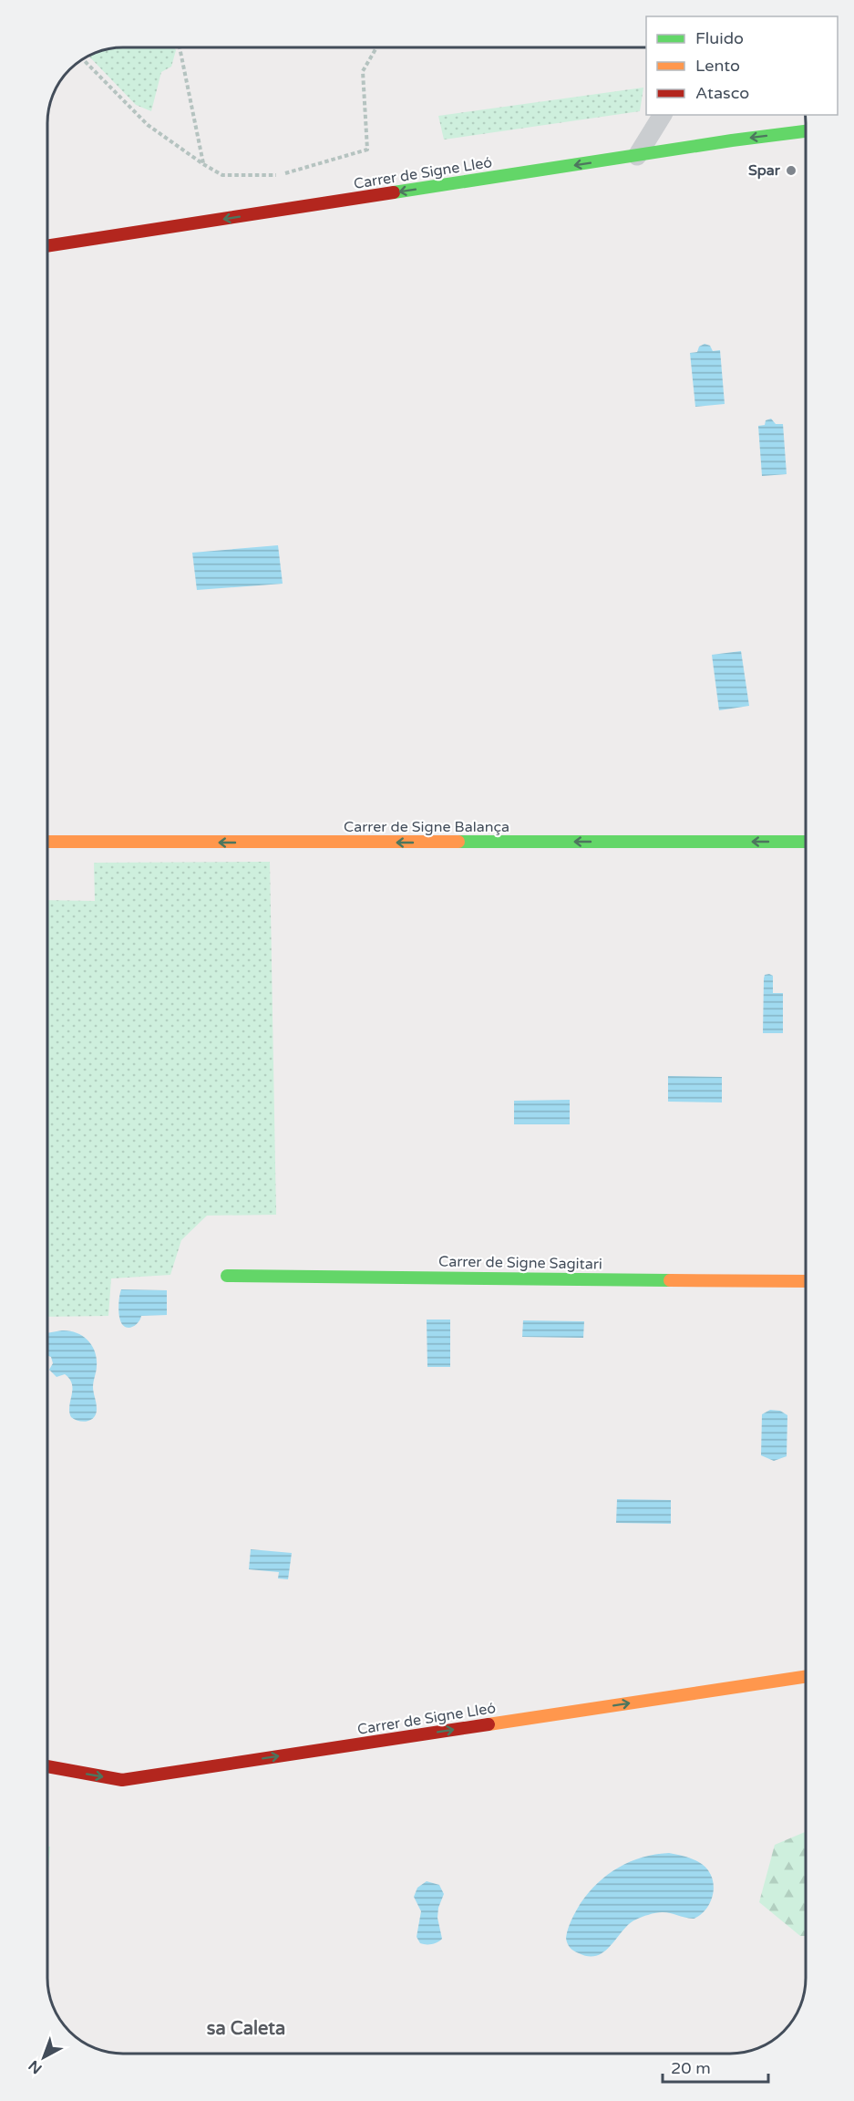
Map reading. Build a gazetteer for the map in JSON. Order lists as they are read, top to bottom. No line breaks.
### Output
{"streets":{"street":["Carrer de Signe Lleó","Carrer de Signe Balança","Carrer de Signe Sagitari"]},"one_way":["Carrer de Signe Balança"],"districts":["sa Caleta"],"places":["Spar"],"legend":["Fluido","Lento","Atasco"],"scale_bar":"20 m","north":"bottom left"}
